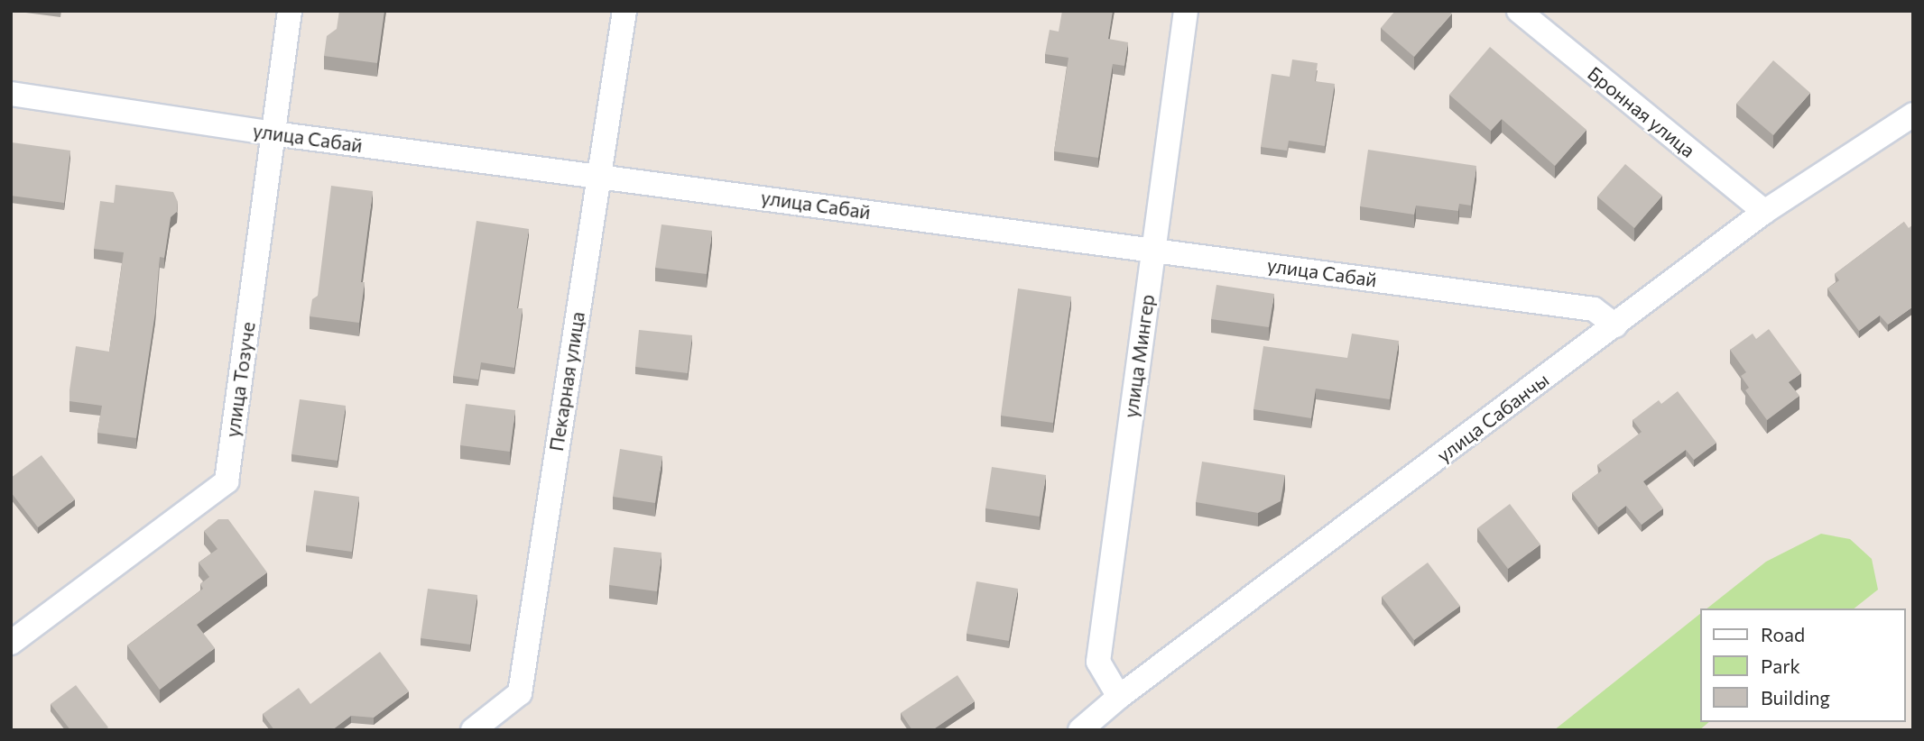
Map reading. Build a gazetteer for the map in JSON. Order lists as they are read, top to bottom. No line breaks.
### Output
{"streets":{"street":["Бронная улица","улица Сабай","улица Мингер","улица Тозуче","Пекарная улица","улица Сабанчы"]},"crossings":[["Бронная улица","улица Сабанчы"],["улица Сабай","улица Мингер"],["улица Сабай","улица Тозуче"],["улица Сабай","Пекарная улица"],["улица Сабай","улица Сабанчы"],["улица Мингер","улица Сабанчы"]],"legend":["Road","Park","Building"]}
